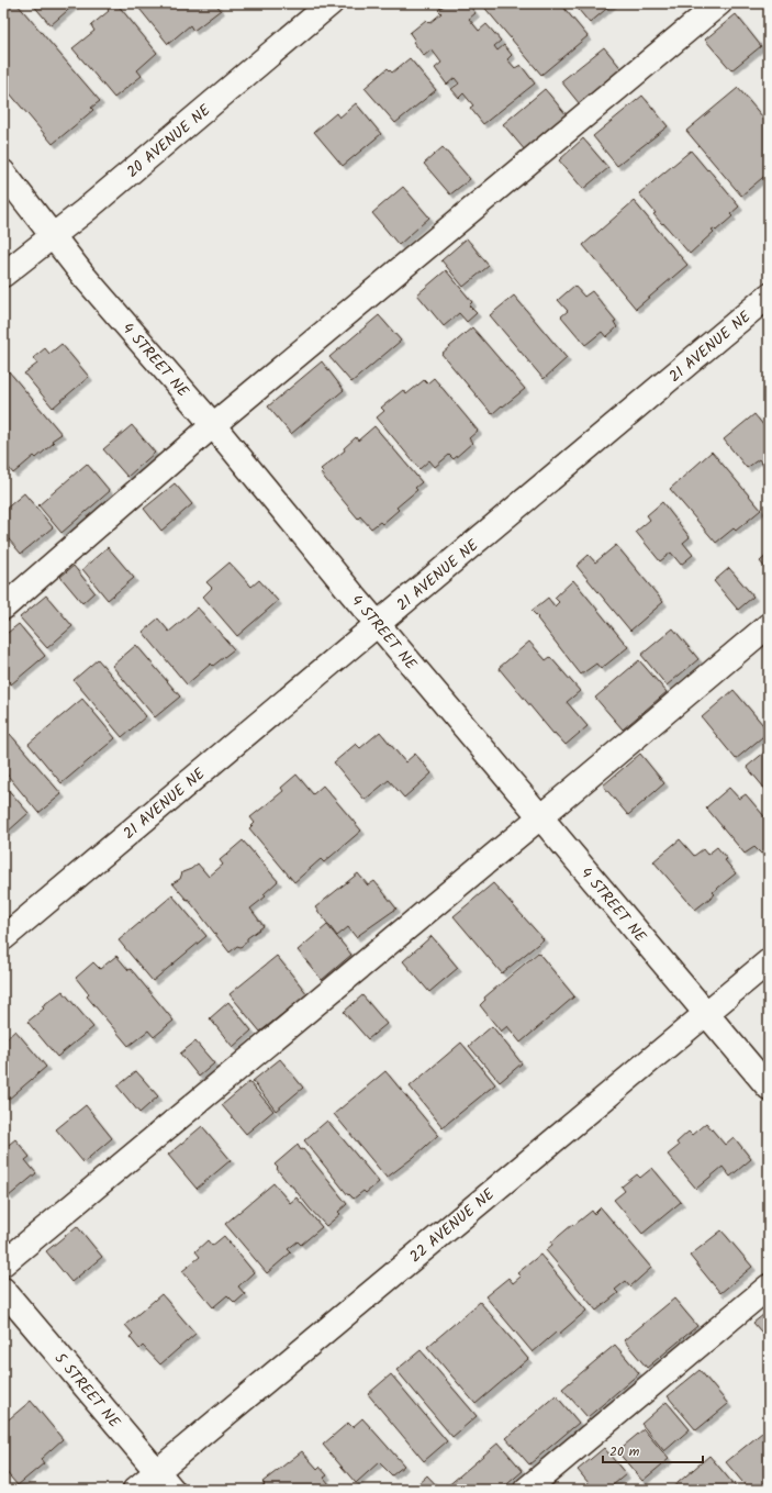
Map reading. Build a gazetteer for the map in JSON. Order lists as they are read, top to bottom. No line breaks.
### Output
{"streets":{"street":["20 AVENUE NE","21 AVENUE NE","4 STREET NE","22 AVENUE NE","5 STREET NE"]},"crossings":[["20 AVENUE NE","4 STREET NE"],["21 AVENUE NE","4 STREET NE"],["4 STREET NE","22 AVENUE NE"],["22 AVENUE NE","5 STREET NE"]],"scale_bar":"20 m"}
